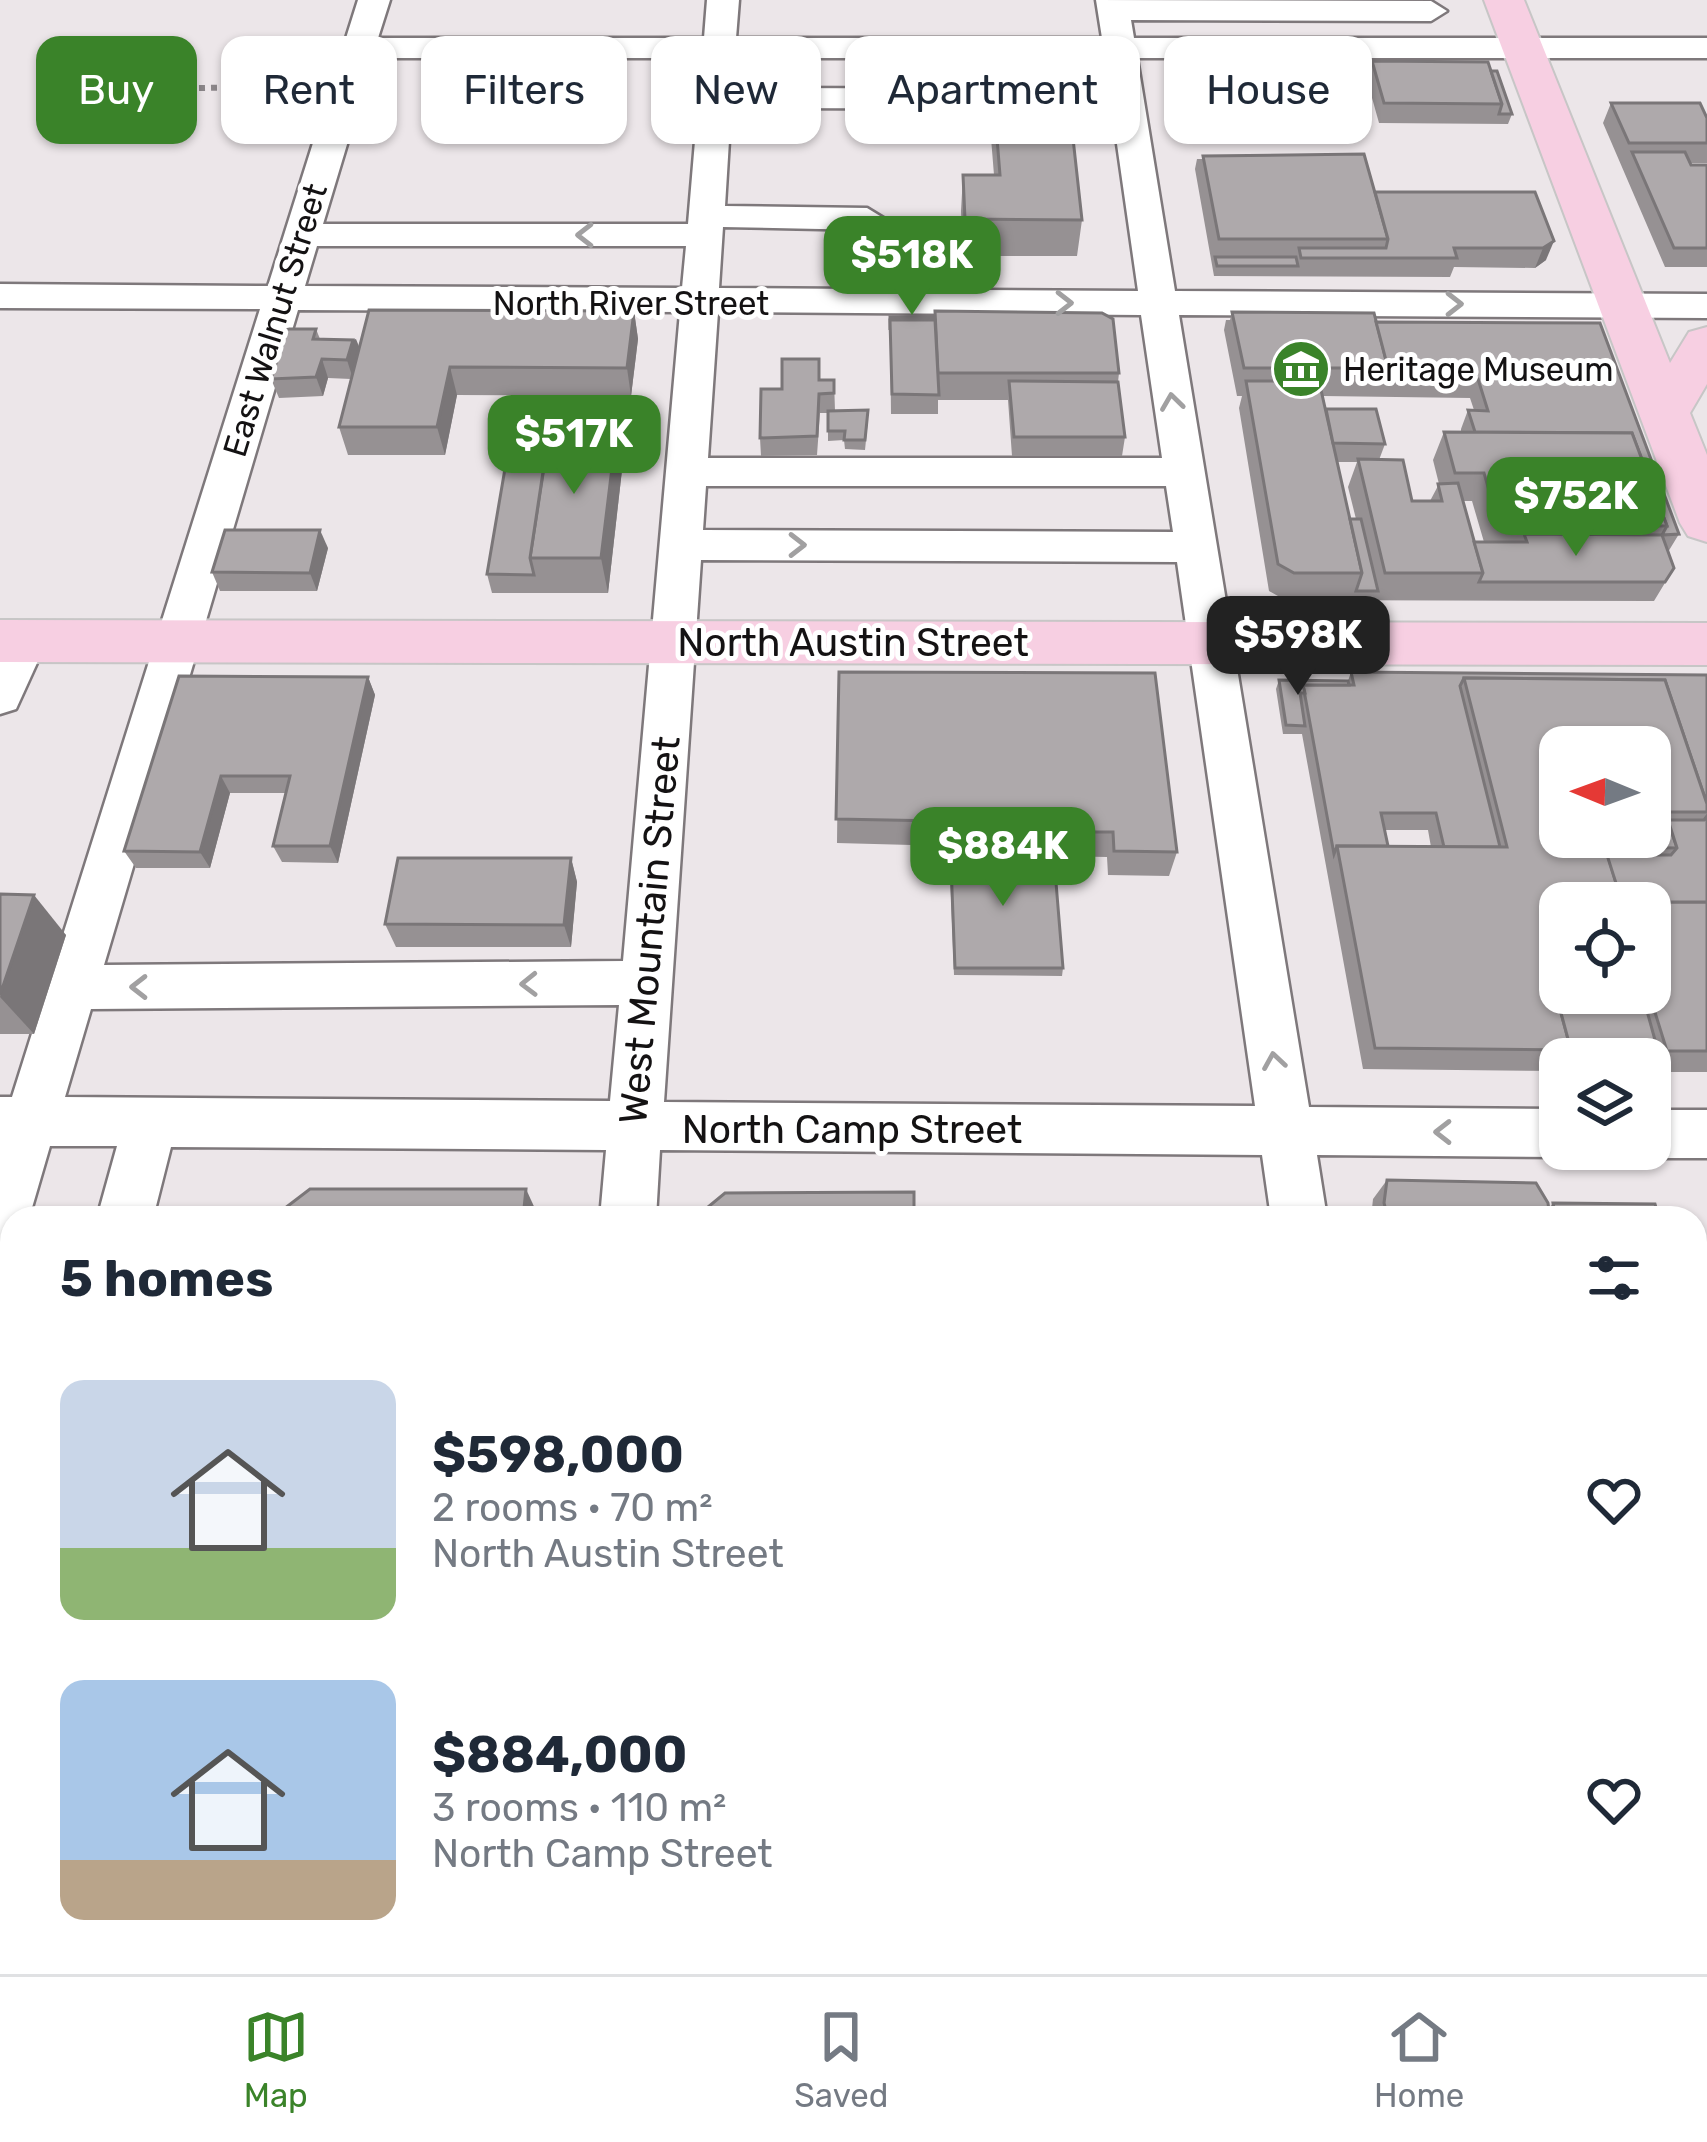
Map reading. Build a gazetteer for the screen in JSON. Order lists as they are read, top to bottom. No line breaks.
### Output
{"streets":{"main road":["North Austin Street"],"street":["North River Street","East Walnut Street","West Mountain Street","North Camp Street"]},"crossings":[["North River Street","East Walnut Street"],["North River Street","West Mountain Street"],["East Walnut Street","North Austin Street"],["East Walnut Street","North Camp Street"],["North Austin Street","West Mountain Street"],["West Mountain Street","North Camp Street"]],"places":{"museum":["Heritage Museum"]},"north":"left","page":{"chip":["Buy","Rent","Filters","New","Apartment","House"],"price":["$518K","$517K","$752K","$598K","$884K"],"heading":"5 homes","list":[{"name":"$598,000","note":"2 rooms · 70 m² · North Austin Street"},{"name":"$884,000","note":"3 rooms · 110 m² · North Camp Street"}],"tabs":["Map","Saved","Home"]}}
